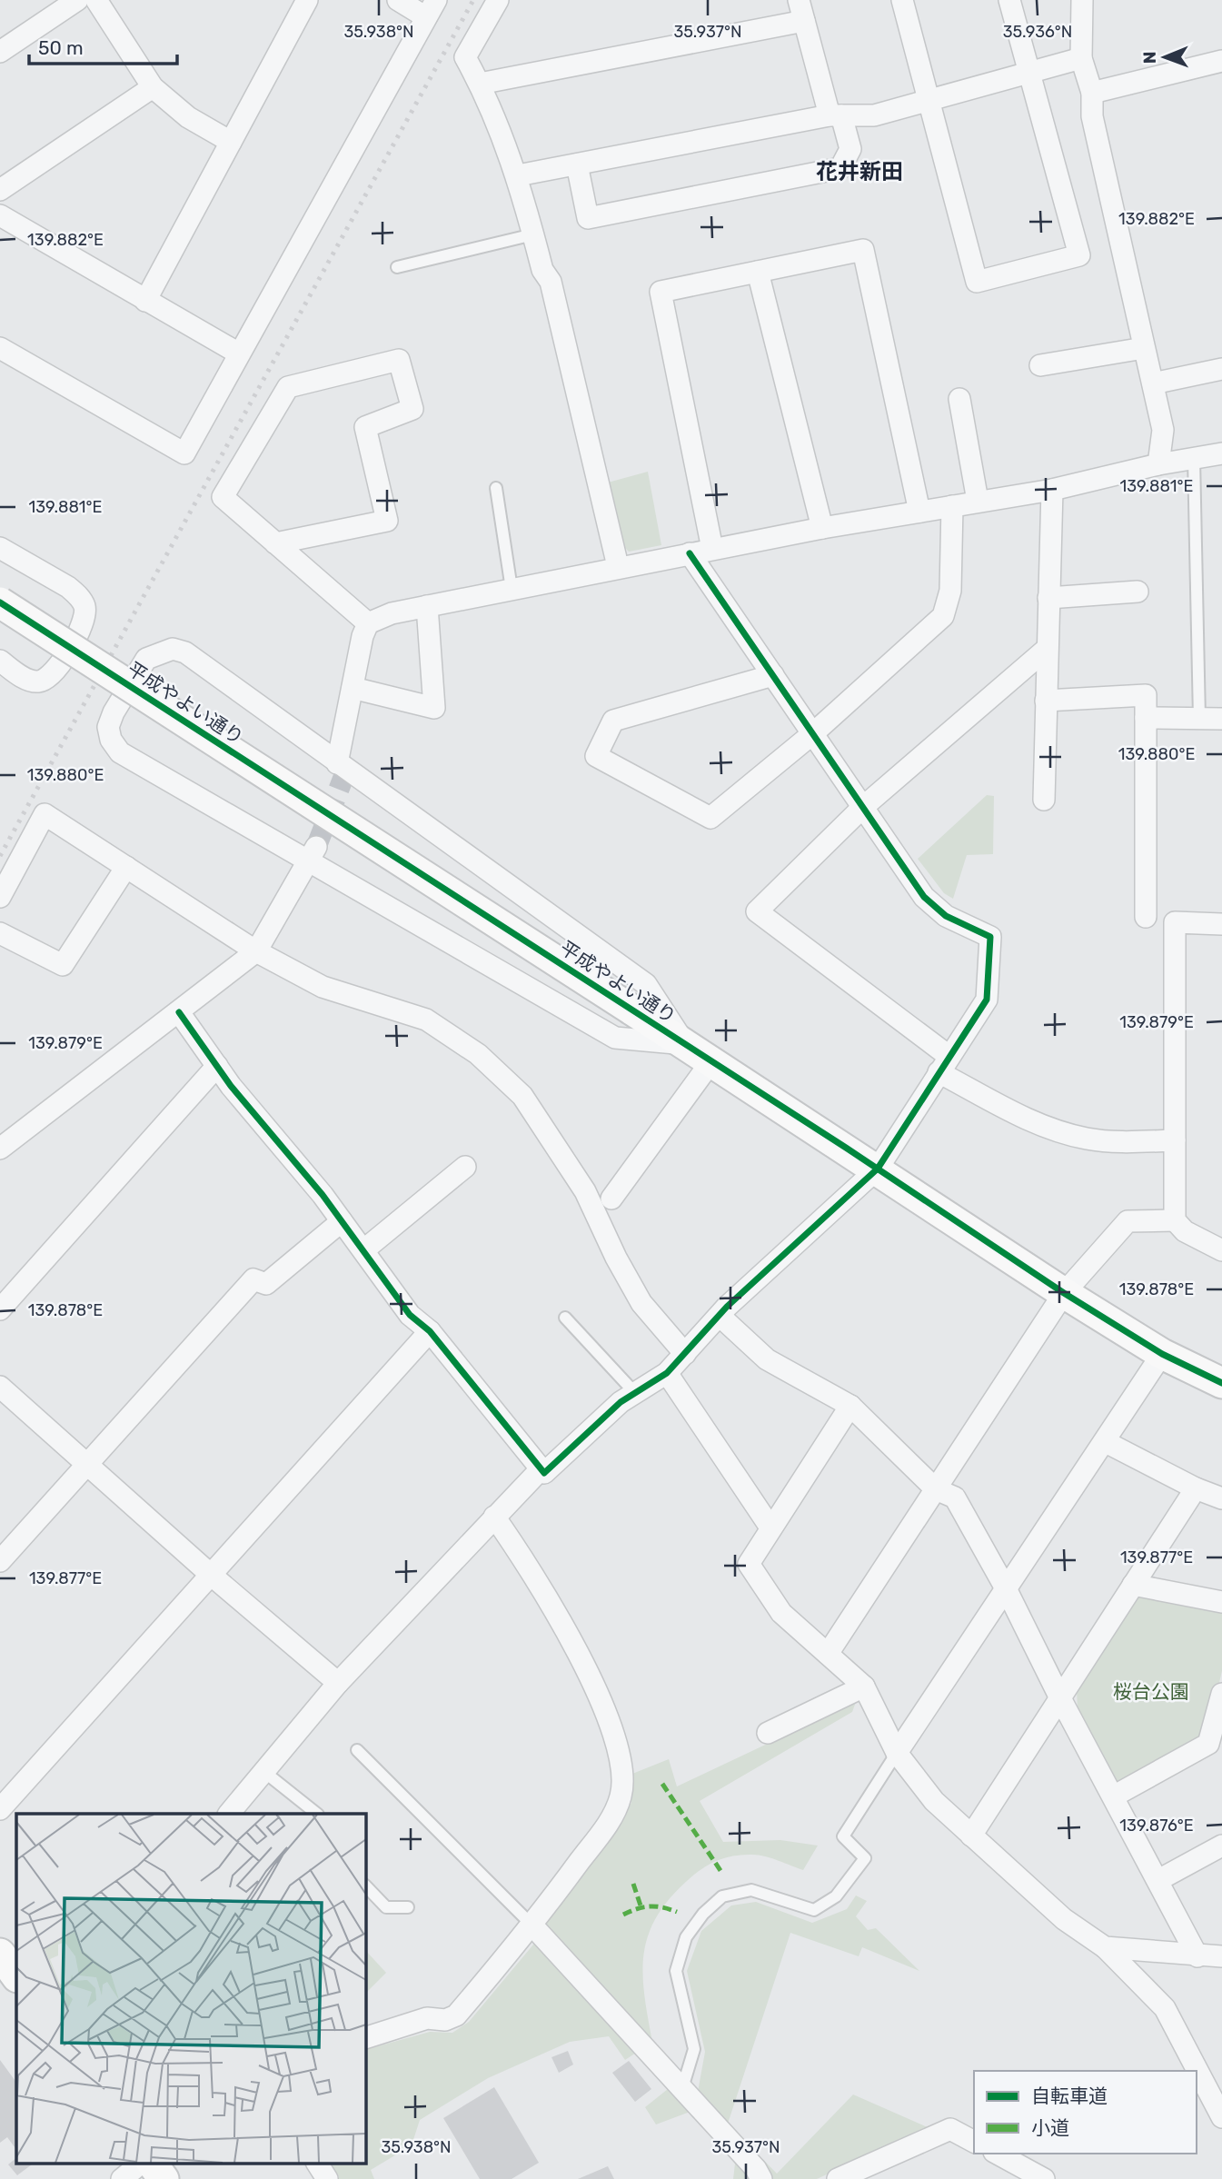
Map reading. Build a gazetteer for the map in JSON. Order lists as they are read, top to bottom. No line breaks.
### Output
{"streets":{"street":["平成やよい通り"]},"districts":["花井新田"],"parks":["桜台公園"],"legend":["自転車道","小道"],"scale_bar":"50 m","north":"left","coordinates":["35.938°N","35.937°N","35.936°N","139.882°E","139.881°E","139.880°E","139.879°E","139.878°E","139.877°E","139.876°E"]}
